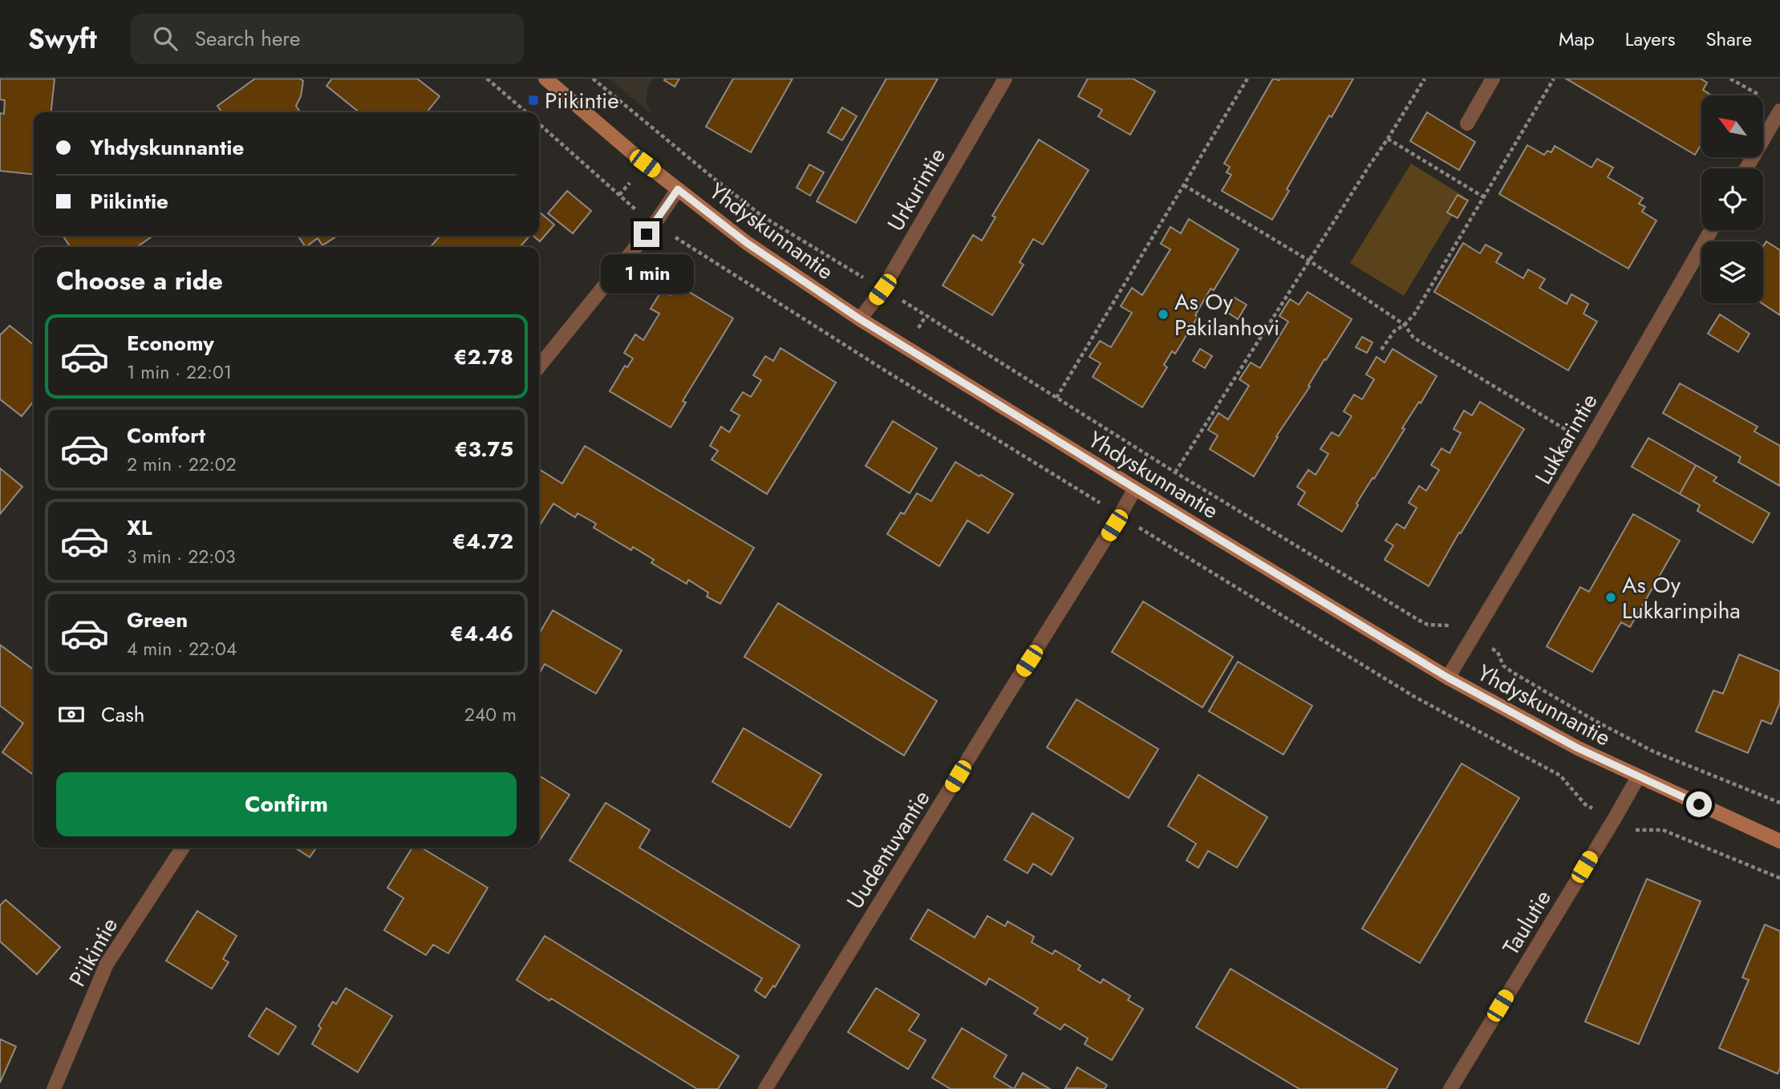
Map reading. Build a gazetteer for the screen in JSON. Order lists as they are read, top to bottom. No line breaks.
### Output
{"streets":{"main road":["Yhdyskunnantie"],"street":["Urkurintie","Lukkarintie","Uudentuvantie","Taulutie","Piikintie"]},"crossings":[["Urkurintie","Yhdyskunnantie"],["Yhdyskunnantie","Lukkarintie"],["Yhdyskunnantie","Uudentuvantie"],["Yhdyskunnantie","Taulutie"]],"places":{"transit":["Piikintie"],"other":["As Oy Pakilanhovi","As Oy Lukkarinpiha"]},"north":"top left","page":{"header":"Swyft","search":"Search here","nav":["Map","Layers","Share"],"banner":["Yhdyskunnantie","Piikintie"],"heading":"Choose a ride","bubble":"1 min","list":[{"name":"Economy","note":"1 min · 22:01","value":"€2.78"},{"name":"Comfort","note":"2 min · 22:02","value":"€3.75"},{"name":"XL","note":"3 min · 22:03","value":"€4.72"},{"name":"Green","note":"4 min · 22:04","value":"€4.46"}],"pay":["Cash","240 m"],"buttons":"Confirm"}}
